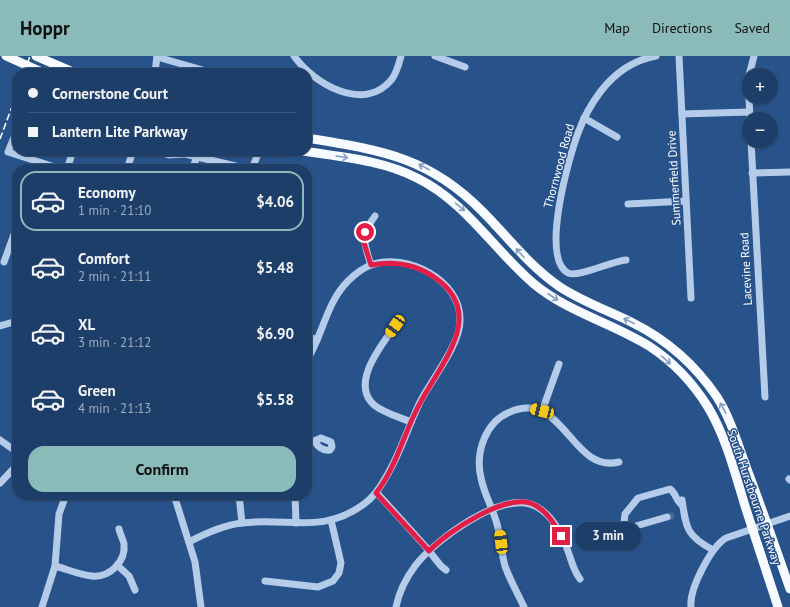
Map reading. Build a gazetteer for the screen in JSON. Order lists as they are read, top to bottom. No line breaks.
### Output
{"streets":{"main road":["South Hurstbourne Parkway"],"street":["Thornwood Road","Summerfield Drive","Lacevine Road"]},"page":{"header":"Hoppr","nav":["Map","Directions","Saved"],"map_buttons":["+","−"],"banner":["Cornerstone Court","Lantern Lite Parkway"],"list":[{"name":"Economy","note":"1 min · 21:10","value":"$4.06"},{"name":"Comfort","note":"2 min · 21:11","value":"$5.48"},{"name":"XL","note":"3 min · 21:12","value":"$6.90"},{"name":"Green","note":"4 min · 21:13","value":"$5.58"}],"buttons":"Confirm","bubble":"3 min"}}
